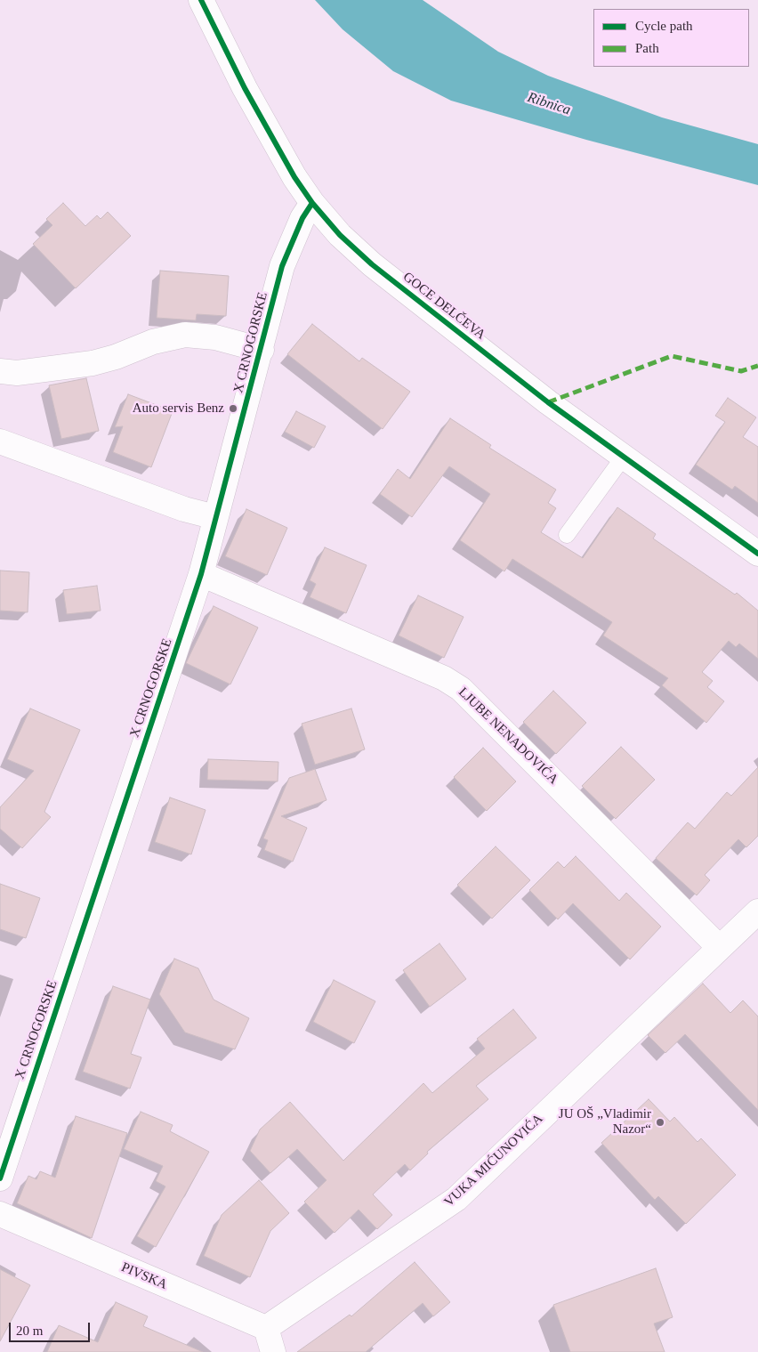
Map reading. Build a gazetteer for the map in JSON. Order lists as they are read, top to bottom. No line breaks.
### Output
{"streets":{"street":["GOCE DELČEVA","X CRNOGORSKE","LJUBE NENADOVIĆA","VUKA MIĆUNOVIĆA","PIVSKA"]},"crossings":[["GOCE DELČEVA","X CRNOGORSKE"],["X CRNOGORSKE","LJUBE NENADOVIĆA"],["LJUBE NENADOVIĆA","VUKA MIĆUNOVIĆA"],["VUKA MIĆUNOVIĆA","PIVSKA"]],"water":["Ribnica"],"places":["Auto servis Benz","JU OŠ „Vladimir Nazor“"],"legend":["Cycle path","Path"],"scale_bar":"20 m"}
